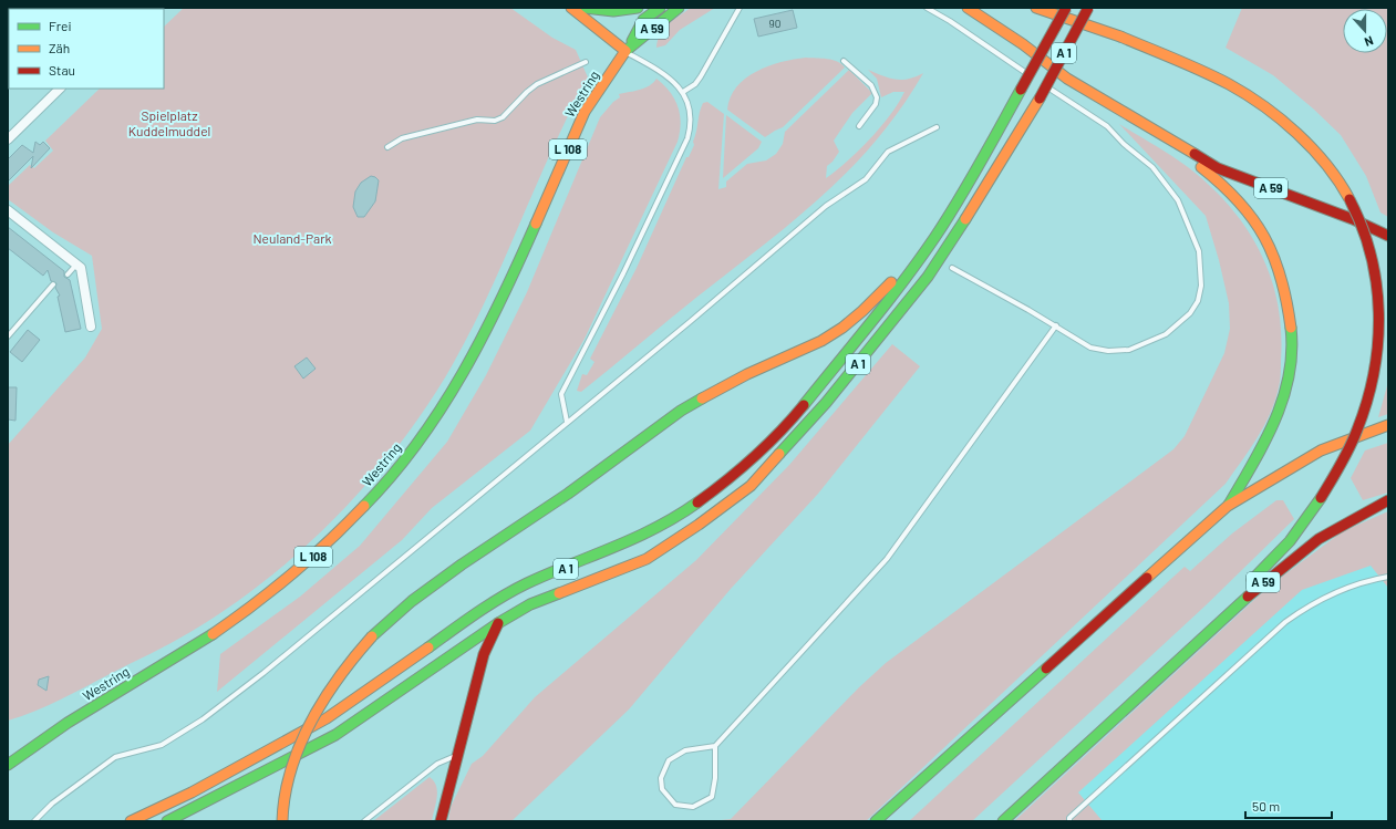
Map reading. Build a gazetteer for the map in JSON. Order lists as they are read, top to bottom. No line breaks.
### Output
{"streets":{"main road":["A 59","A 1","Westring","L 108"]},"crossings":[["A 59","Westring"]],"parks":["Spielplatz Kuddelmuddel","Neuland-Park"],"house_numbers":["90"],"legend":["Frei","Zäh","Stau"],"scale_bar":"50 m","north":"bottom"}
